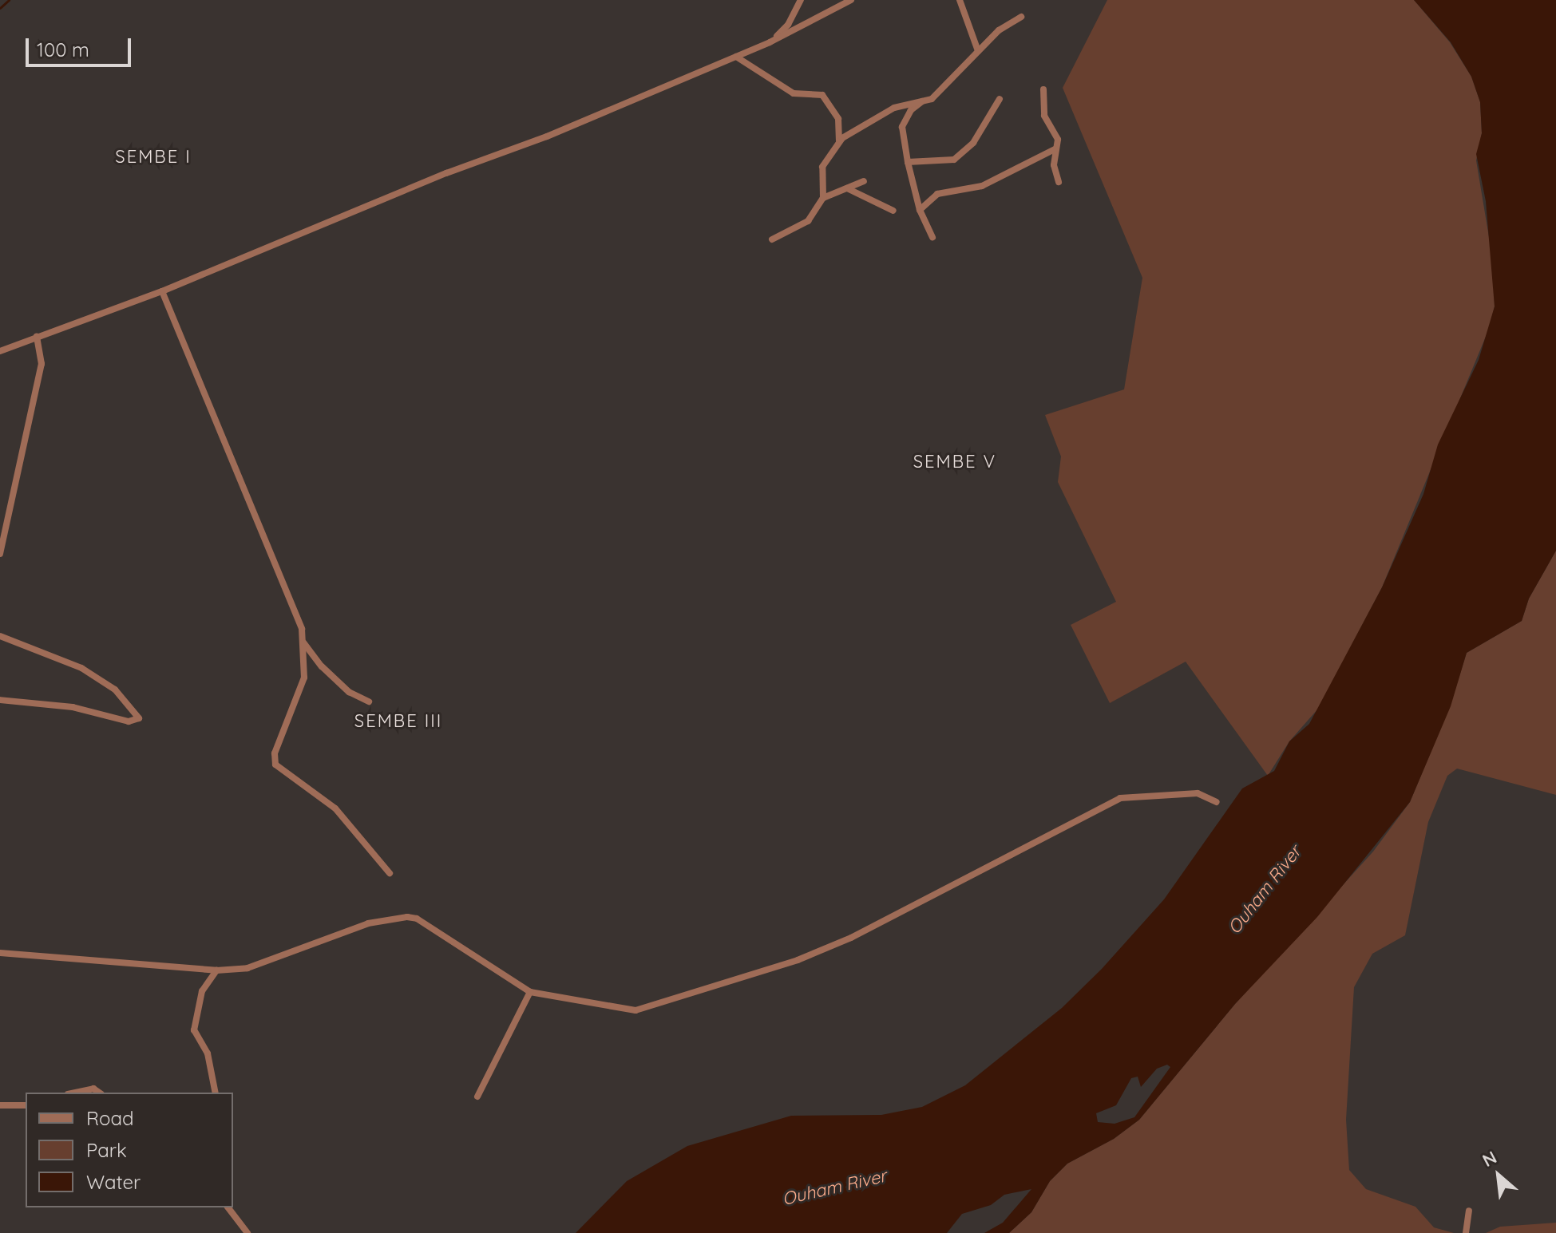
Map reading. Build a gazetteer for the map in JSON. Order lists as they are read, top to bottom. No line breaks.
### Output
{"districts":["SEMBE I","SEMBE V","SEMBE III"],"water":["Ouham River"],"legend":["Road","Park","Water"],"scale_bar":"100 m","north":"top left"}
